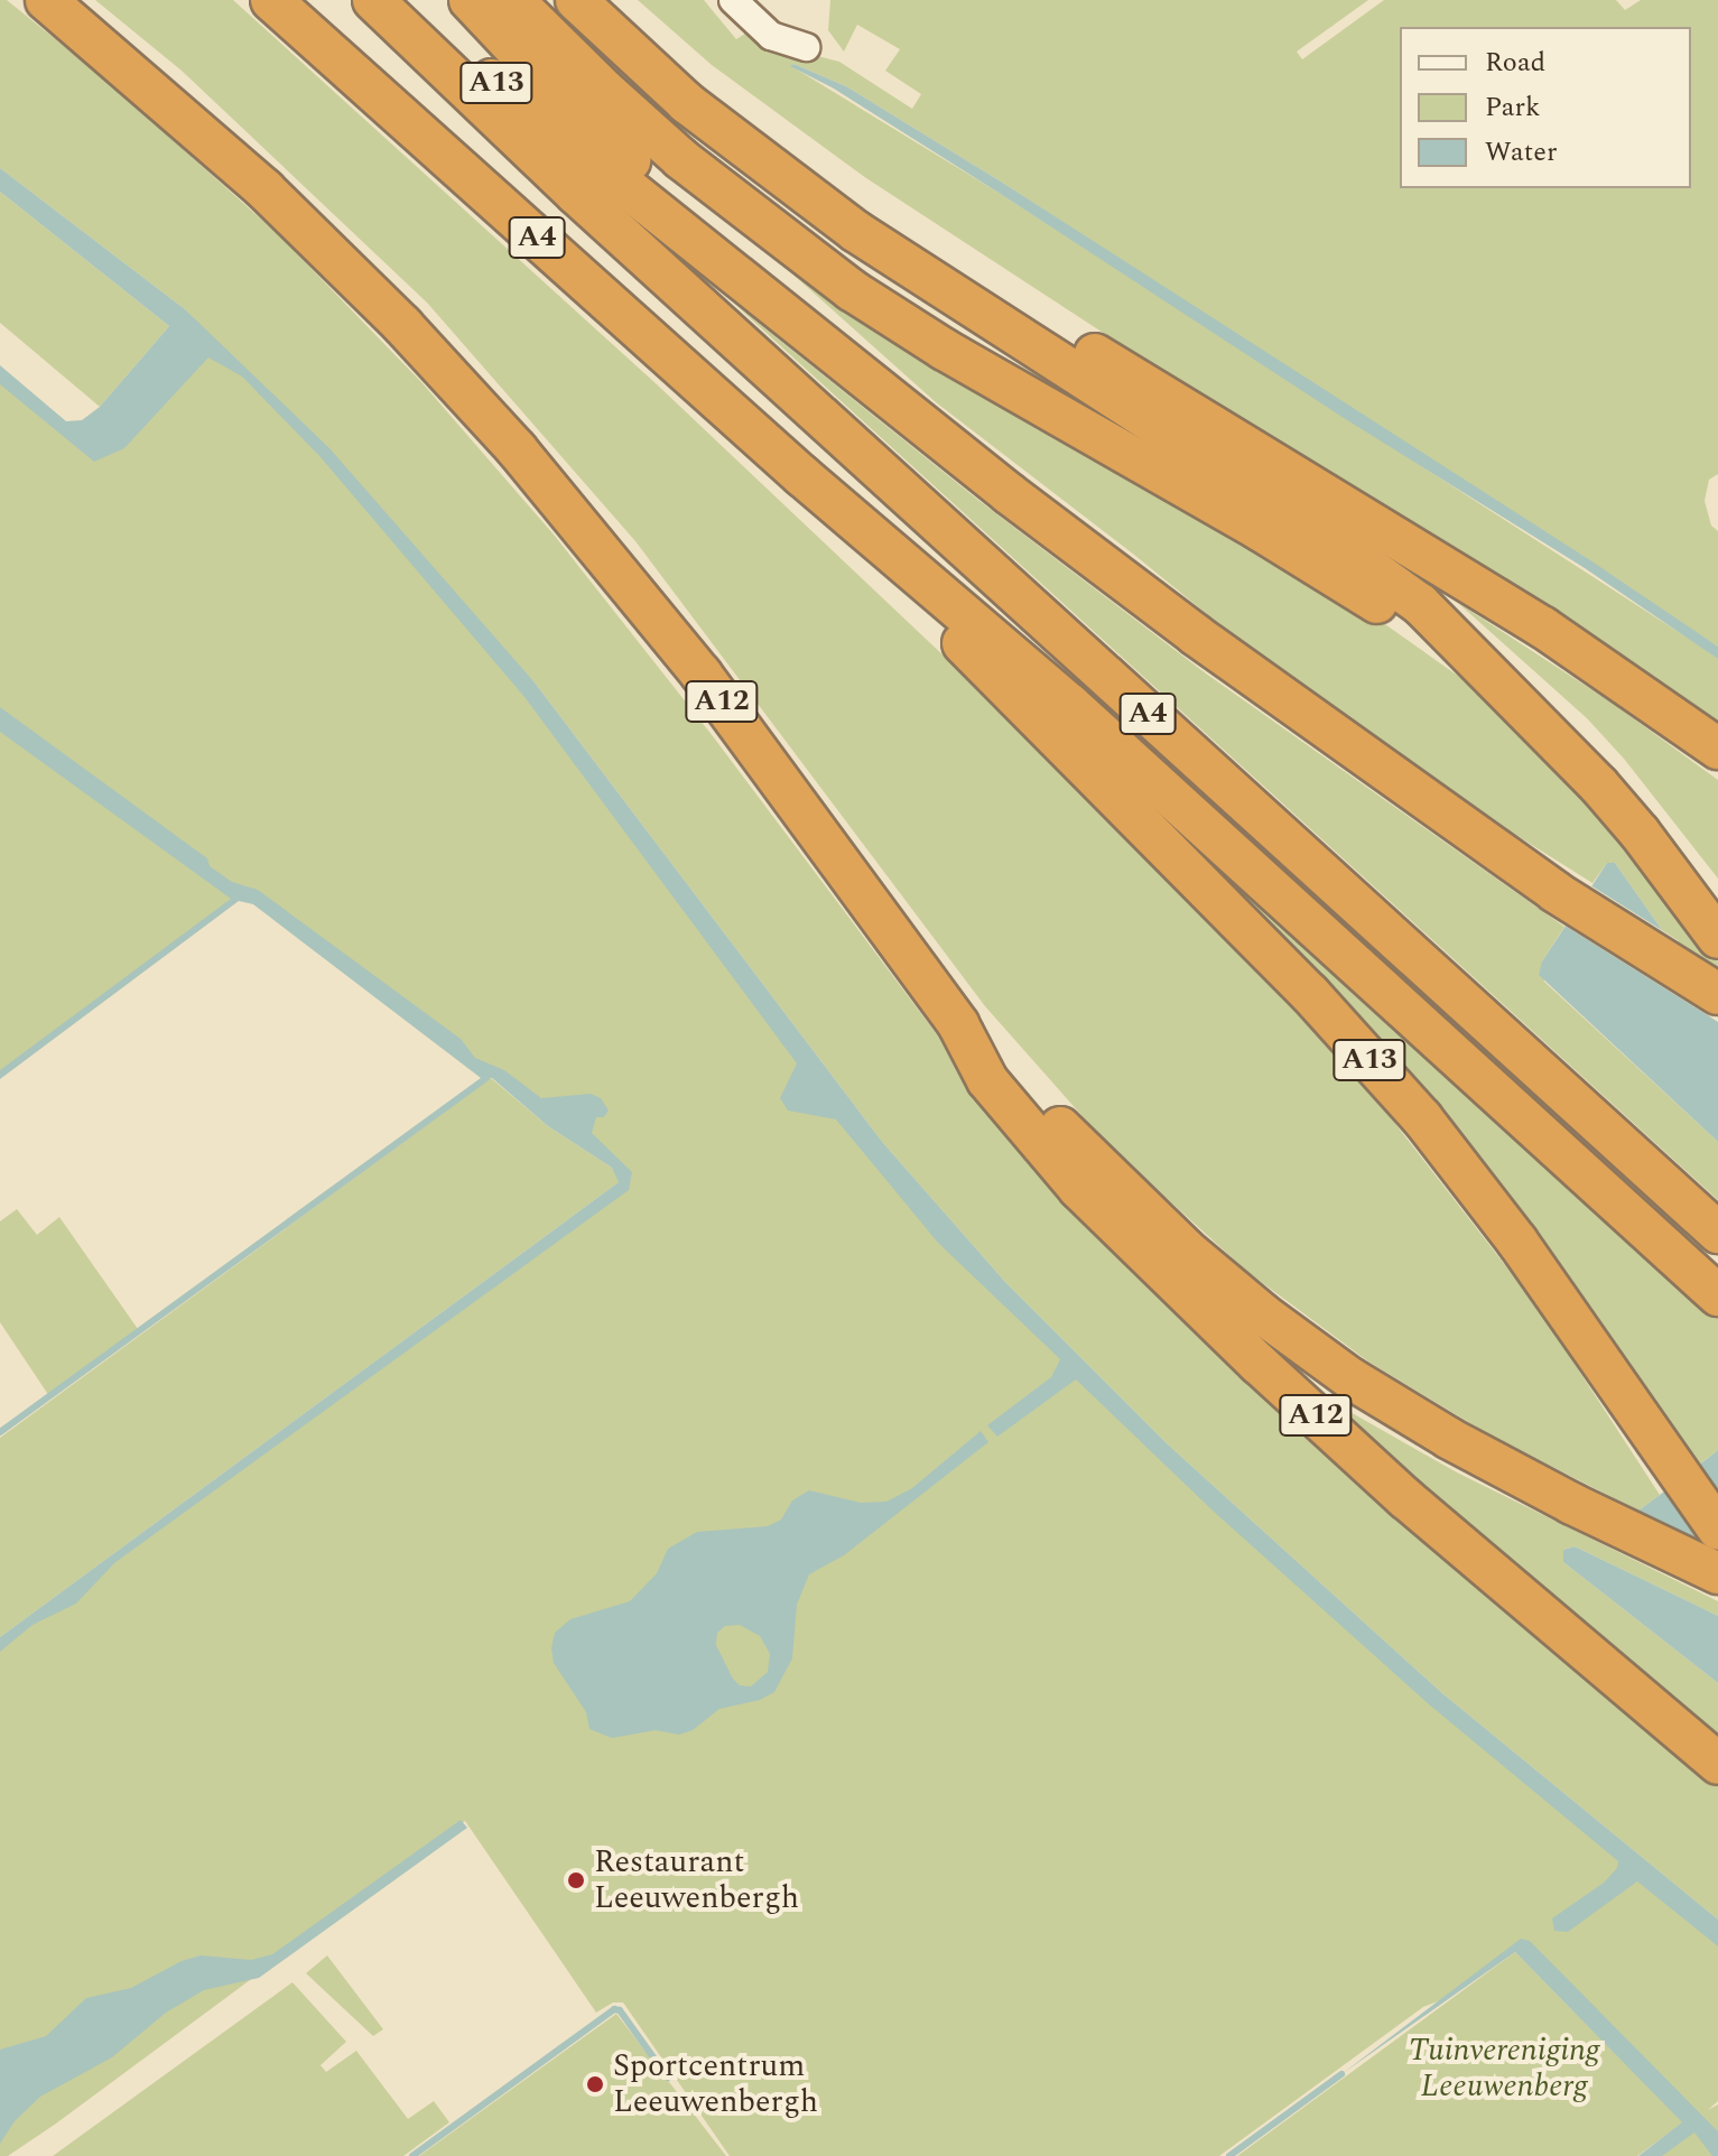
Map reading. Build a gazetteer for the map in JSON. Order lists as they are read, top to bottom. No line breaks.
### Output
{"streets":{"highway":["A13","A4","A12"]},"crossings":[["A13","A4"]],"parks":["Tuinvereniging Leeuwenberg"],"places":["Restaurant Leeuwenbergh","Sportcentrum Leeuwenbergh"],"legend":["Road","Park","Water"]}
